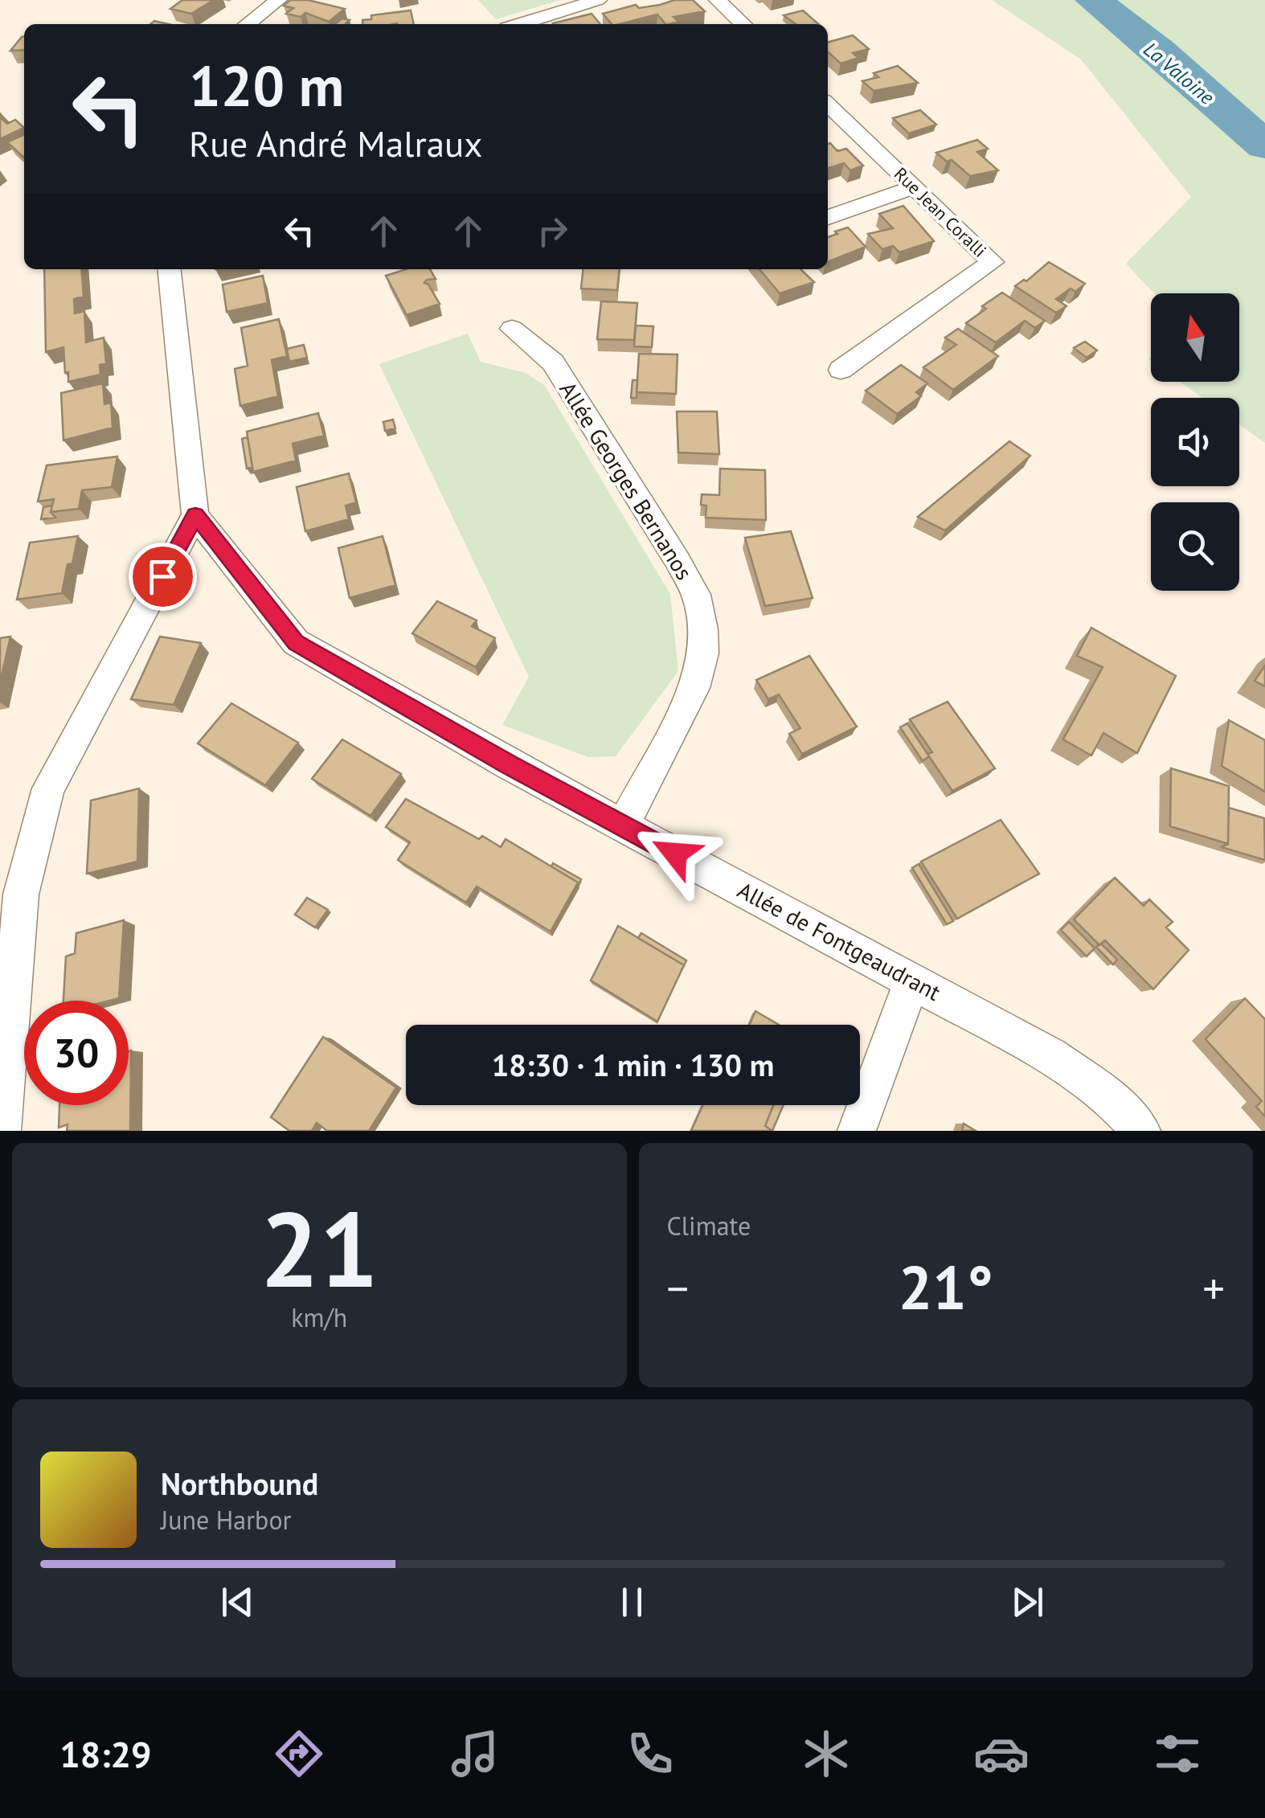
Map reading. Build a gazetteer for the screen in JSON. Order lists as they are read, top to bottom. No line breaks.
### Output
{"streets":{"street":["Rue Jean Coralli","Allée Georges Bernanos","Allée de Fontgeaudrant"]},"crossings":[["Allée Georges Bernanos","Allée de Fontgeaudrant"]],"water":["La Valoine"],"north":"top","page":{"turn":["120 m","Rue André Malraux"],"limit":"30","trip":"18:30 · 1 min · 130 m","tile":[["21","km/h"],"Climate"],"heat":["−","21°","+"],"song":["Northbound","June Harbor"],"tabs":"18:29"}}
